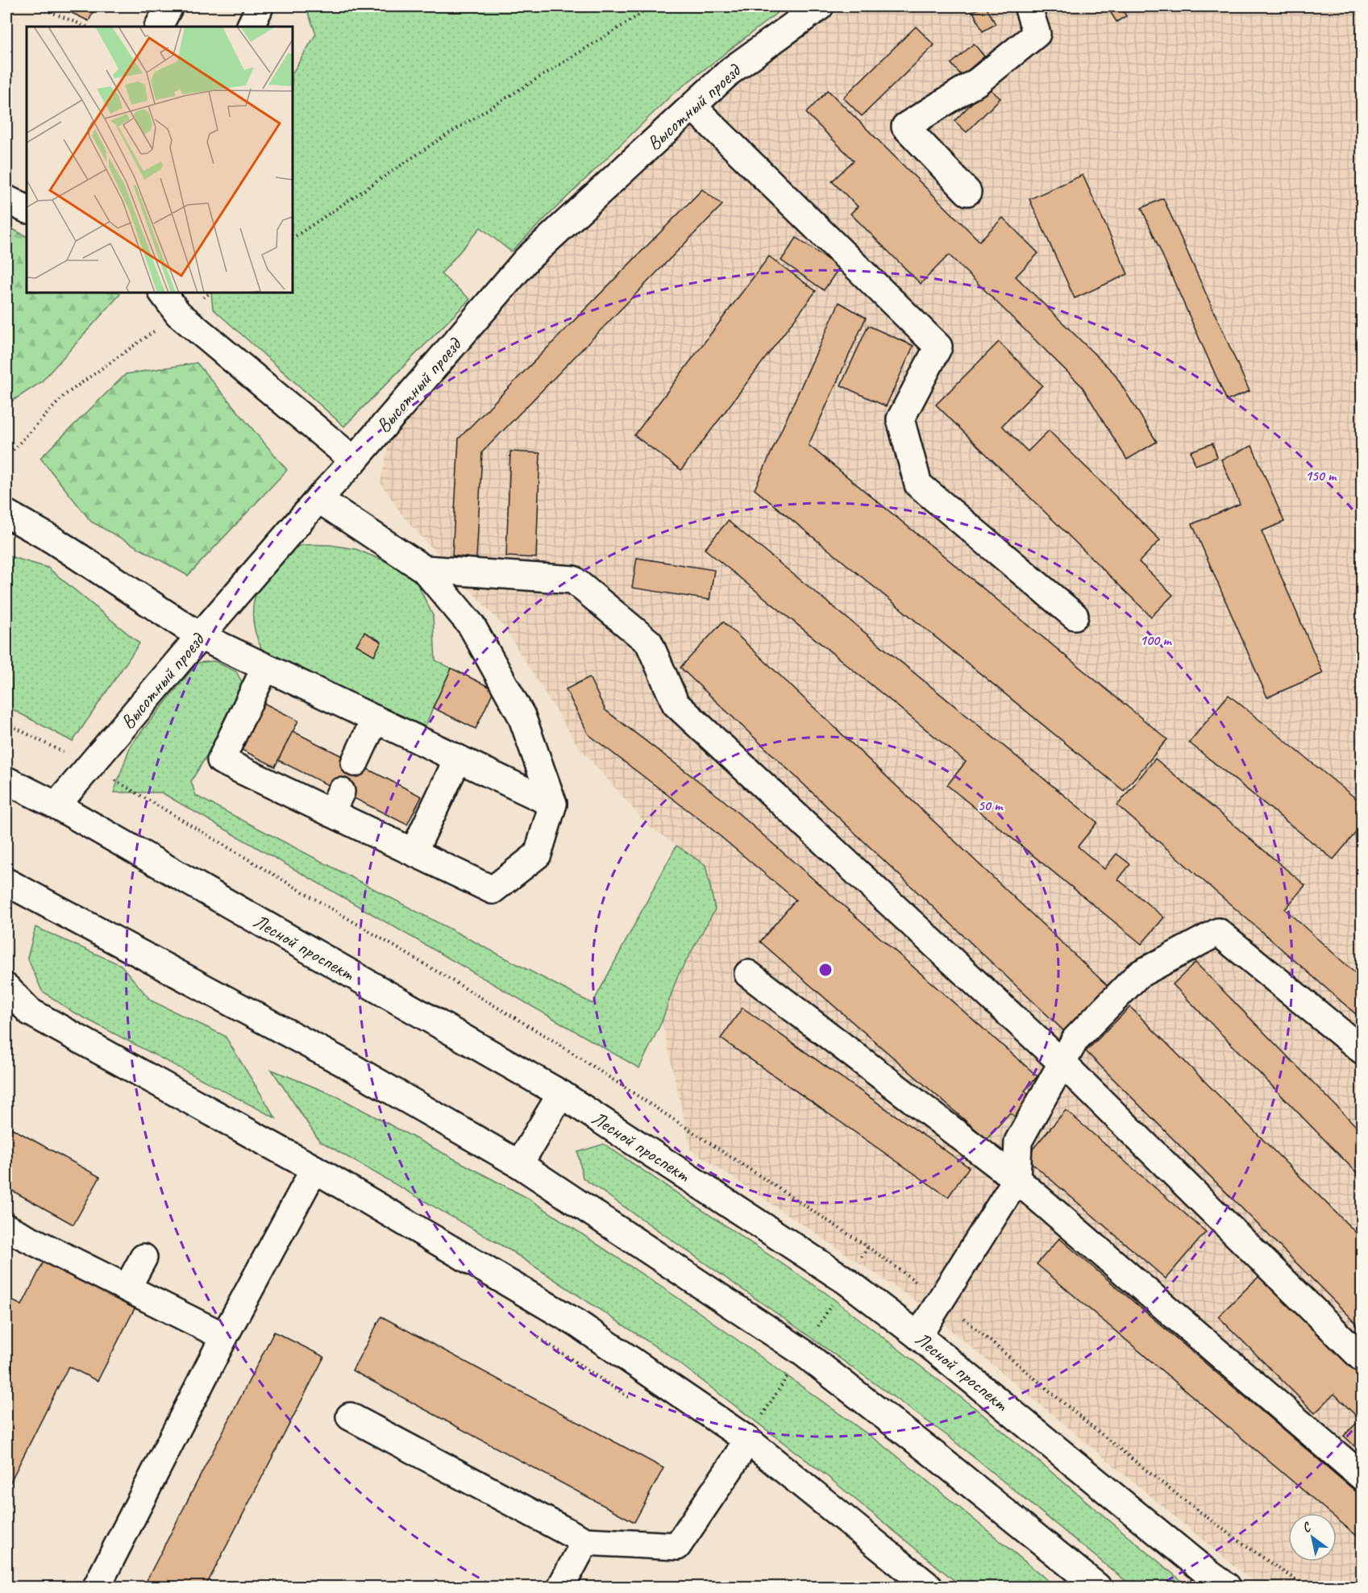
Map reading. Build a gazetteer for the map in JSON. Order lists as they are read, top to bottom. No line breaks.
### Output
{"streets":{"main road":["Высотный проезд","Лесной проспект"]},"crossings":[["Высотный проезд","Лесной проспект"]],"north":"top left","rings":["150 m","100 m","50 m"]}
